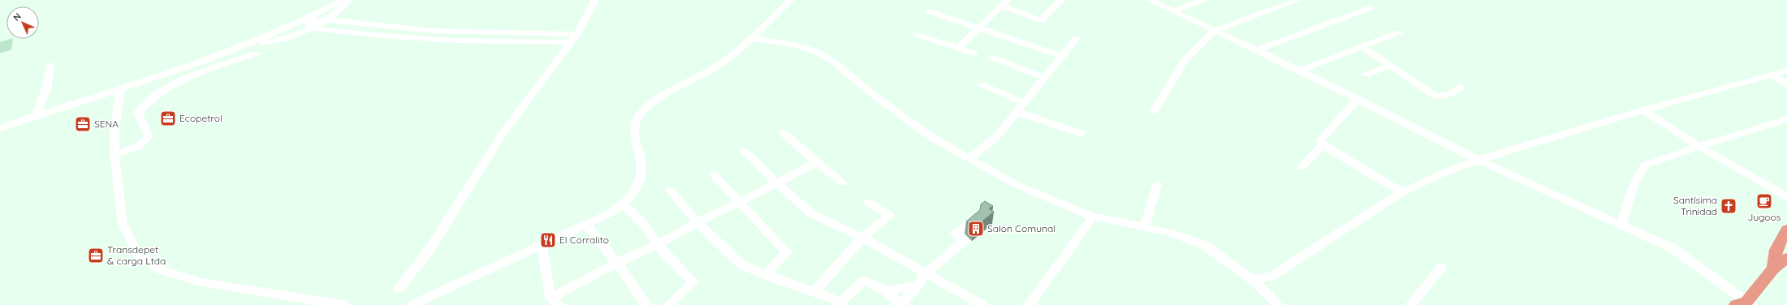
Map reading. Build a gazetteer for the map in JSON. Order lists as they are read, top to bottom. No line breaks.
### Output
{"places":{"office":["Ecopetrol","SENA","Transdepet & carga Ltda"],"cafe":["Jugoos"],"church":["Santísima Trinidad"],"building":["Salon Comunal"],"restaurant":["El Corralito"]},"north":"top left"}
